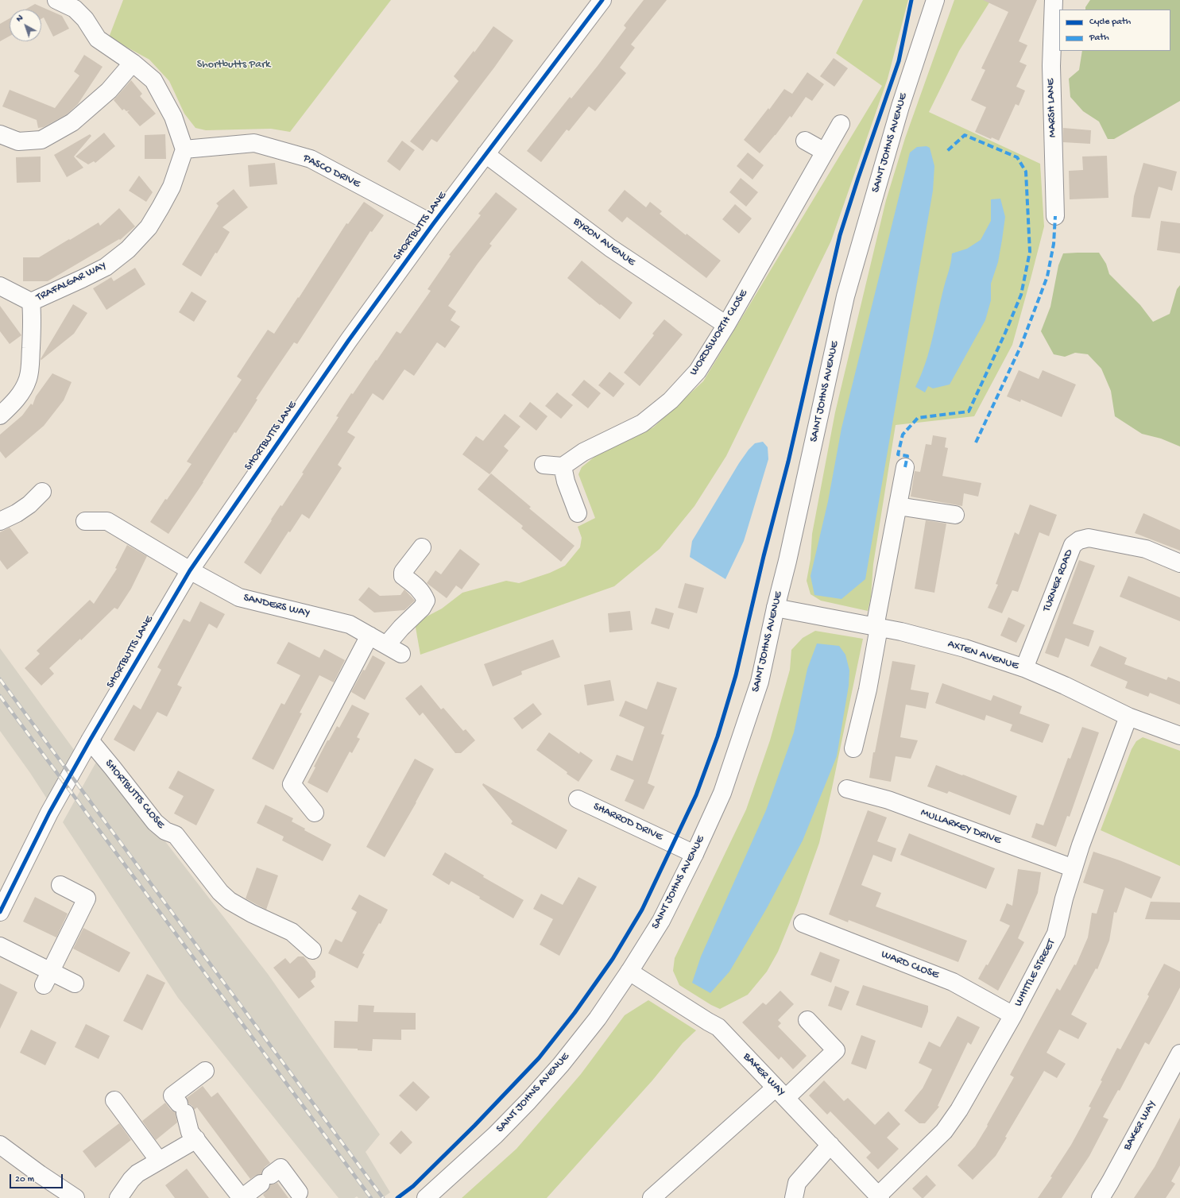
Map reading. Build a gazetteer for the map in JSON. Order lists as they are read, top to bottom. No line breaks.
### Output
{"streets":{"main road":["MARSH LANE","SAINT JOHNS AVENUE","PASCO DRIVE","SHORTBUTTS LANE","BYRON AVENUE","TRAFALGAR WAY","WORDSWORTH CLOSE","TURNER ROAD","SANDERS WAY","AXTEN AVENUE","SHORTBUTTS CLOSE","SHARROD DRIVE","MULLARKEY DRIVE","WARD CLOSE","WHITTLE STREET","BAKER WAY"]},"crossings":[["SAINT JOHNS AVENUE","AXTEN AVENUE"],["SAINT JOHNS AVENUE","SHARROD DRIVE"],["SAINT JOHNS AVENUE","BAKER WAY"],["PASCO DRIVE","SHORTBUTTS LANE"],["PASCO DRIVE","TRAFALGAR WAY"],["SHORTBUTTS LANE","BYRON AVENUE"],["SHORTBUTTS LANE","SANDERS WAY"],["SHORTBUTTS LANE","SHORTBUTTS CLOSE"],["BYRON AVENUE","WORDSWORTH CLOSE"],["TURNER ROAD","AXTEN AVENUE"],["AXTEN AVENUE","WHITTLE STREET"],["MULLARKEY DRIVE","WHITTLE STREET"],["WARD CLOSE","WHITTLE STREET"],["WHITTLE STREET","BAKER WAY"]],"parks":["Shortbutts Park"],"legend":["Cycle path","Path"],"scale_bar":"20 m","north":"top left"}
